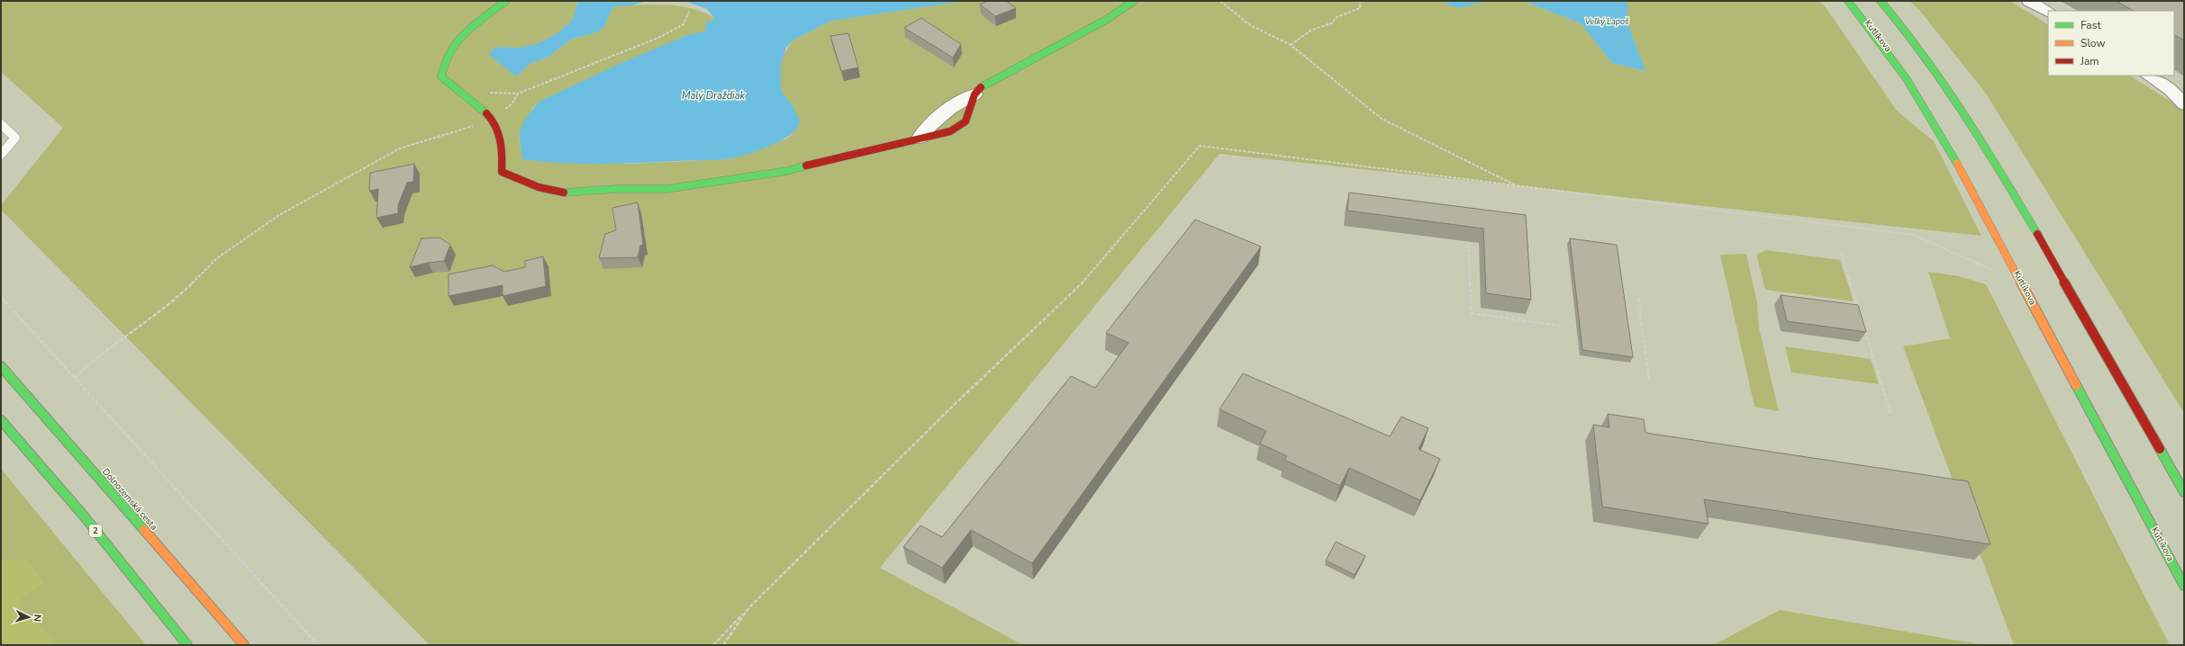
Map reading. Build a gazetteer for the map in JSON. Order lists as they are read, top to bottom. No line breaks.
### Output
{"streets":{"main road":["Kutlíkova","Dolnozemská cesta","2"]},"water":["Veľký Lapoš","Malý Draždiak"],"legend":["Fast","Slow","Jam"],"north":"right"}
